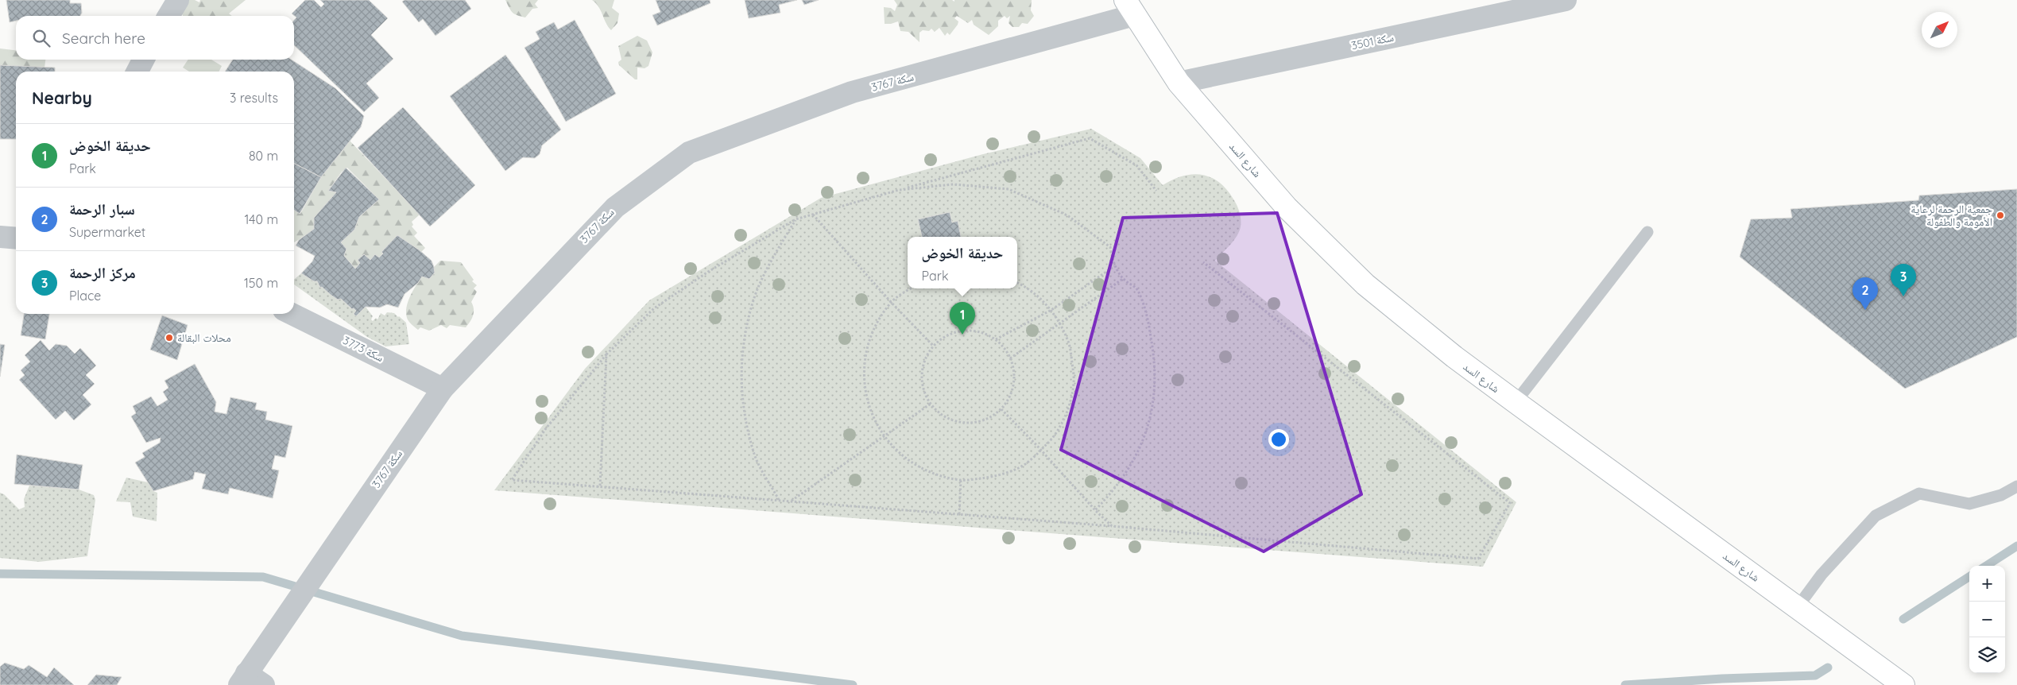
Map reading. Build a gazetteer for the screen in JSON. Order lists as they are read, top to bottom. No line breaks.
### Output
{"streets":{"street":["سكة 3501","سكة 3767","شارع السد","سكة 3773"]},"crossings":[["سكة 3501","شارع السد"],["سكة 3767","شارع السد"],["سكة 3767","سكة 3773"]],"places":["جمعية الرحمة لرعاية الأمومة والطفولة","محلات البقالة"],"north":"top right","page":{"search":"Search here","heading":["Nearby","3 results"],"list":[{"mark":"1","name":"حديقة الخوض","note":"Park","value":"80 m"},{"mark":"2","name":"سبار الرحمة","note":"Supermarket","value":"140 m"},{"mark":"3","name":"مركز الرحمة","note":"Place","value":"150 m"}],"popup":["حديقة الخوض","Park"],"pins":["3","2","1"],"map_buttons":["+","−"]}}
